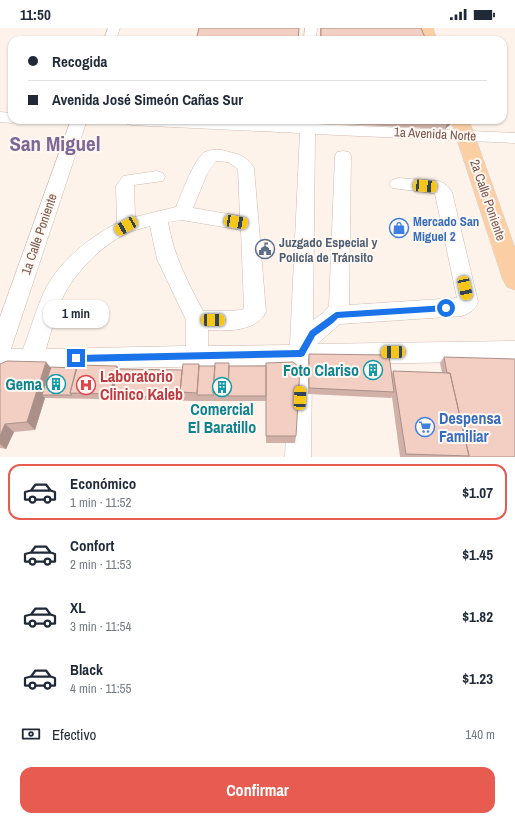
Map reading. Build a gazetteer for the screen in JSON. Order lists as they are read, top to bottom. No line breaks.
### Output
{"streets":{"main road":["2a Calle Poniente"],"street":["1a Avenida Norte","1a Calle Poniente"]},"crossings":[["1a Avenida Norte","2a Calle Poniente"]],"districts":["San Miguel"],"places":{"shop":["Mercado San Miguel 2"],"public building":["Juzgado Especial y Policía de Tránsito"],"building":["Foto Clariso","Gema","Comercial El Baratillo"],"hospital":["Laboratorio Clinico Kaleb"],"supermarket":["Despensa Familiar"]},"page":{"status":"11:50","banner":["Recogida","Avenida José Simeón Cañas Sur"],"bubble":"1 min","list":[{"name":"Económico","note":"1 min · 11:52","value":"$1.07"},{"name":"Confort","note":"2 min · 11:53","value":"$1.45"},{"name":"XL","note":"3 min · 11:54","value":"$1.82"},{"name":"Black","note":"4 min · 11:55","value":"$1.23"}],"pay":["Efectivo","140 m"],"buttons":"Confirmar"}}
